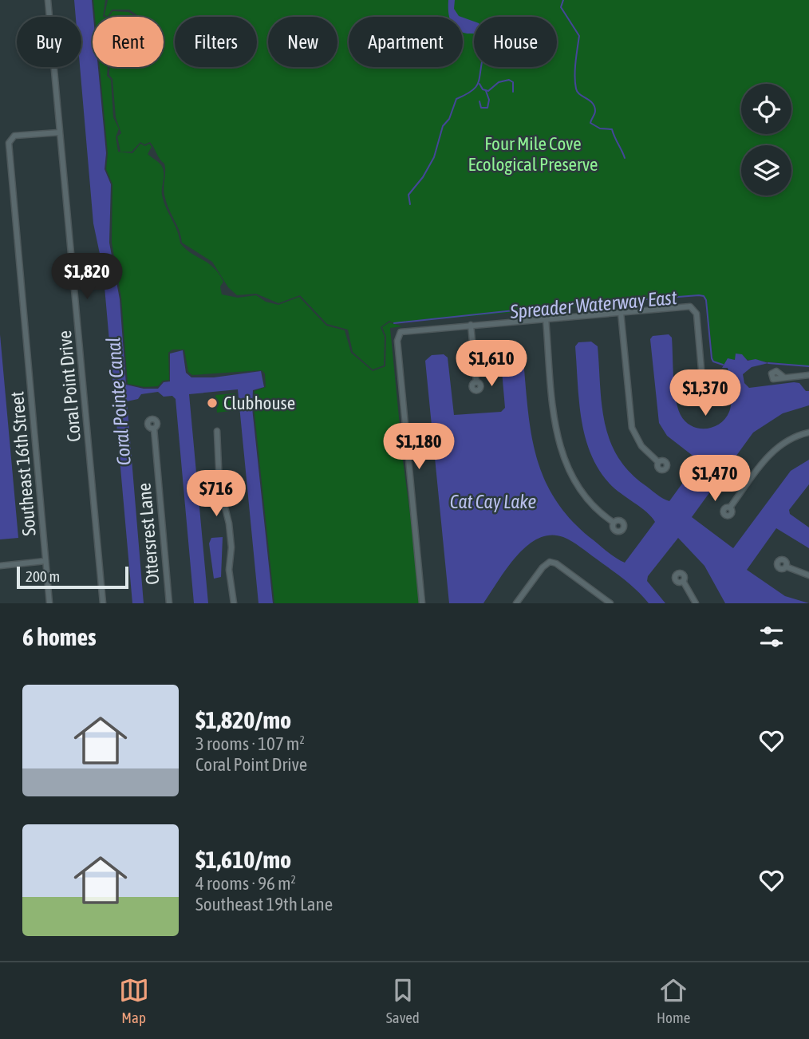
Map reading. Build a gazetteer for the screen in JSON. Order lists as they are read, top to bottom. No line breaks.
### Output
{"streets":{"street":["Coral Point Drive","Southeast 16th Street","Ottersrest Lane"]},"crossings":[["Coral Point Drive","Southeast 16th Street"]],"water":["Spreader Waterway East","Coral Pointe Canal","Cat Cay Lake"],"parks":["Four Mile Cove Ecological Preserve"],"places":["Clubhouse"],"scale_bar":"200 m","page":{"chip":["Buy","Rent","Filters","New","Apartment","House"],"price":["$1,820","$1,610","$1,370","$1,180","$1,470","$716"],"scale":"200 m","heading":"6 homes","list":[{"name":"$1,820/mo","note":"3 rooms · 107 m² · Coral Point Drive"},{"name":"$1,610/mo","note":"4 rooms · 96 m² · Southeast 19th Lane"}],"tabs":["Map","Saved","Home"]}}
